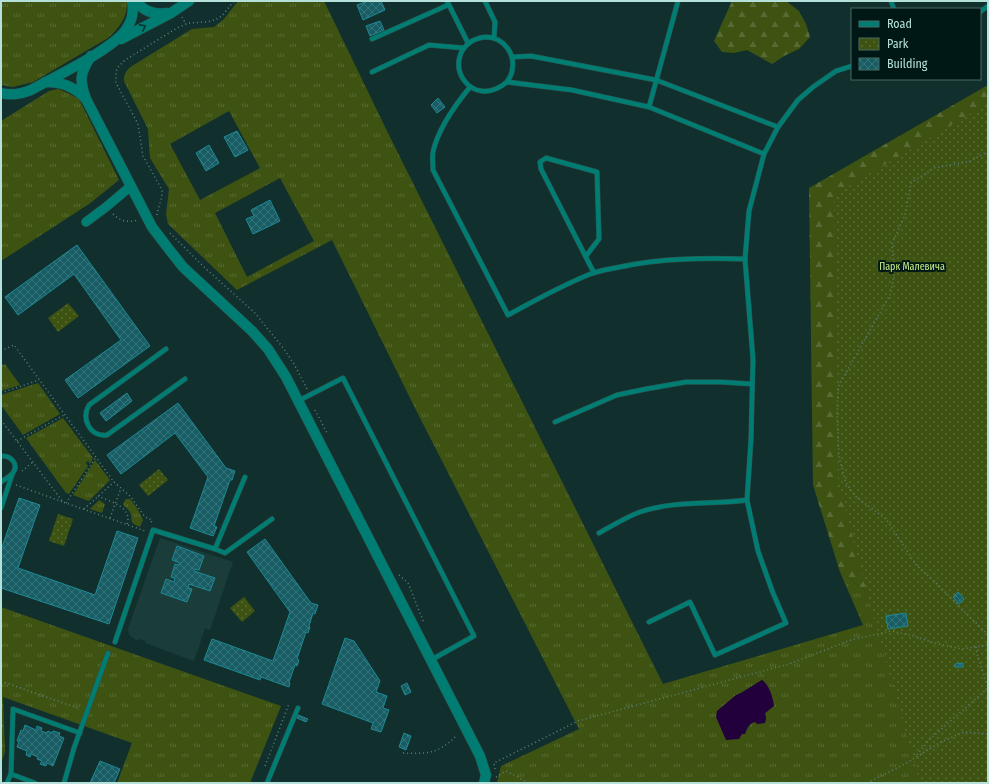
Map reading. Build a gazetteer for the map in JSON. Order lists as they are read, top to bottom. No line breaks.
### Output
{"parks":["Парк Малевича"],"legend":["Road","Park","Building"]}
